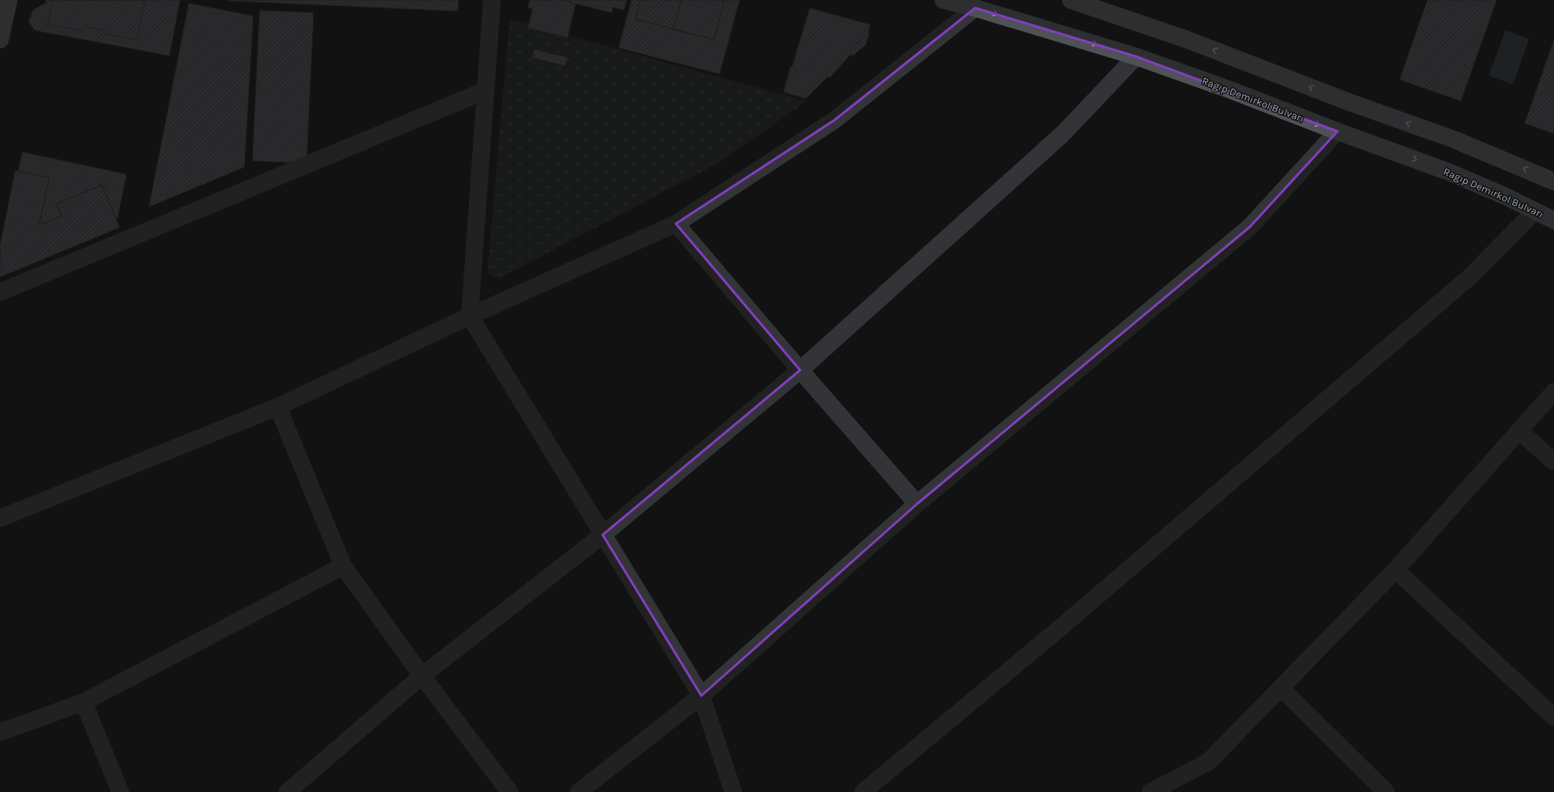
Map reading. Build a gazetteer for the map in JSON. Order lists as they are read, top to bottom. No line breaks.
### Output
{"streets":{"main road":["Ragıp Demirkol Bulvarı"]}}
